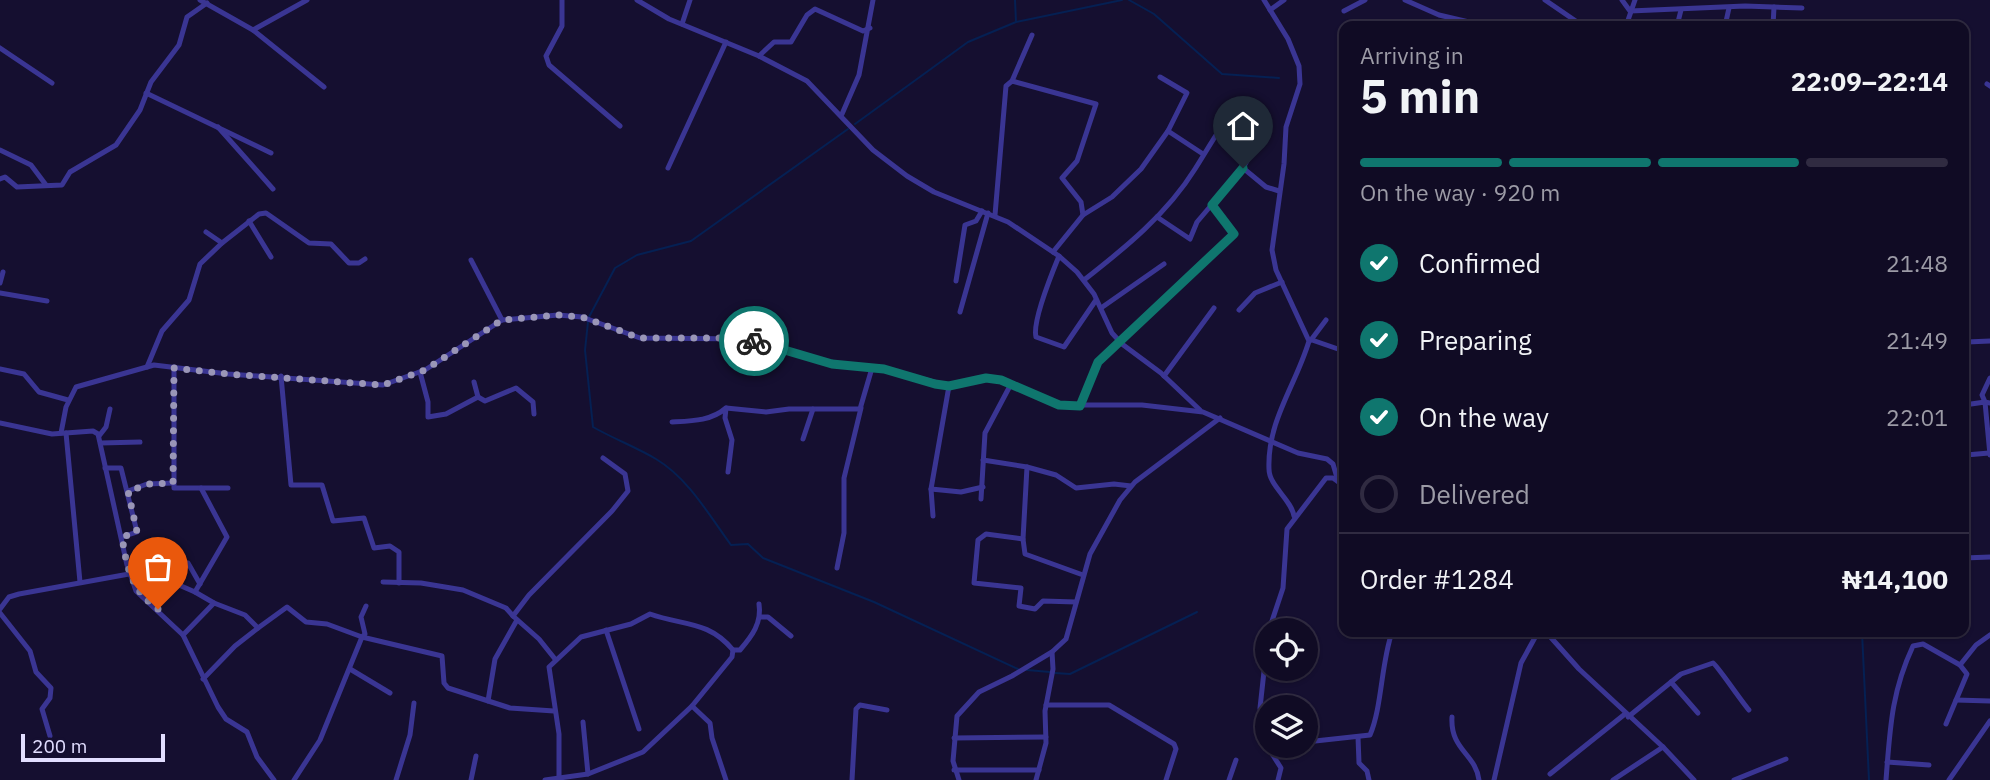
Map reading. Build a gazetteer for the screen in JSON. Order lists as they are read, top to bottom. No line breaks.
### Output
{"scale_bar":"200 m","page":{"heading":["5 min","Arriving in","22:09–22:14"],"panel":["Order #1284","₦14,100"],"bar":"On the way · 920 m","list":[["Confirmed","21:48"],["Preparing","21:49"],["On the way","22:01"],"Delivered"],"scale":"200 m"}}
